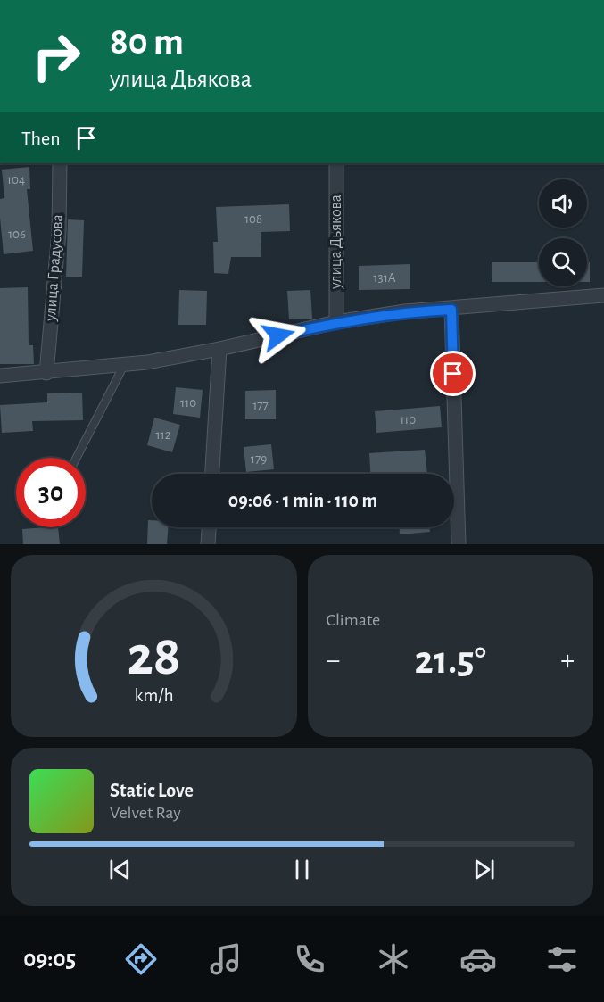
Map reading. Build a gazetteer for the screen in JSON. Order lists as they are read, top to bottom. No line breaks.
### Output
{"streets":{"street":["улица Дьякова","улица Градусова"]},"house_numbers":["104","108","106","131А","110","177","110","112","179"],"page":{"turn":["80 m","улица Дьякова"],"then":"Then","limit":"30","trip":"09:06 · 1 min · 110 m","tile":"Climate","heat":["−","21.5°","+"],"song":["Static Love","Velvet Ray"],"tabs":"09:05","gauge":["28","km/h"]}}
